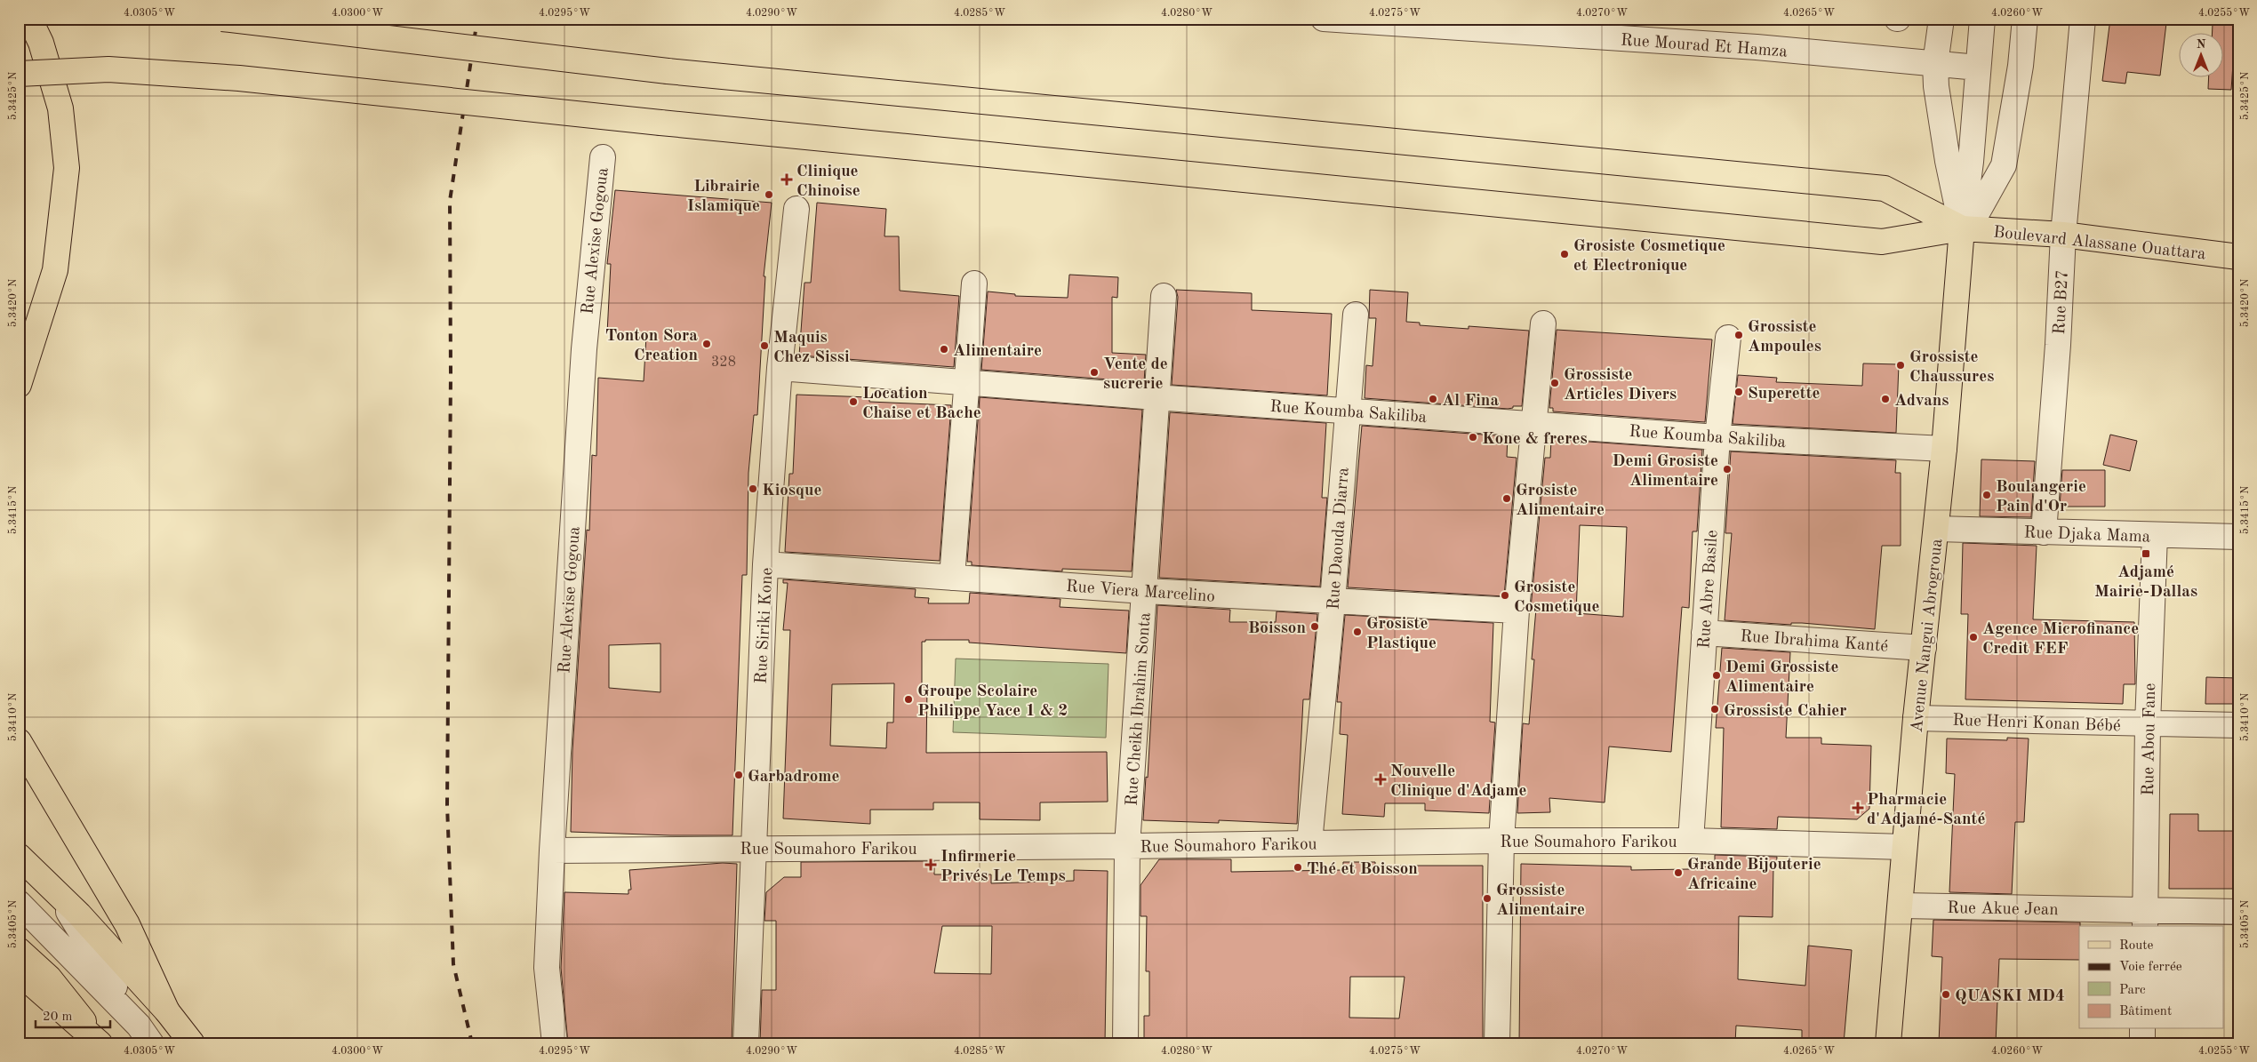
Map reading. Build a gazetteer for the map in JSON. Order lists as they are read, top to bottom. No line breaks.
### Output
{"streets":{"main road":["Boulevard Alassane Ouattara","Avenue Nangui Abrogroua"],"street":["Rue Mourad Et Hamza","Rue Alexise Gogoua","Rue B27","Rue Koumba Sakiliba","Rue Djaka Mama","Rue Daouda Diarra","Rue Abre Basile","Rue Viera Marcelino","Rue Siriki Kone","Rue Ibrahima Kanté","Rue Cheikh Ibrahim Sonta","Rue Henri Konan Bébé","Rue Abou Fane","Rue Soumahoro Farikou","Rue Akue Jean"]},"crossings":[["Rue Mourad Et Hamza","Avenue Nangui Abrogroua"],["Rue Alexise Gogoua","Rue Soumahoro Farikou"],["Boulevard Alassane Ouattara","Rue B27"],["Boulevard Alassane Ouattara","Avenue Nangui Abrogroua"],["Rue B27","Rue Djaka Mama"],["Rue Koumba Sakiliba","Rue Daouda Diarra"],["Rue Koumba Sakiliba","Rue Abre Basile"],["Rue Koumba Sakiliba","Rue Siriki Kone"],["Rue Koumba Sakiliba","Avenue Nangui Abrogroua"],["Rue Koumba Sakiliba","Rue Cheikh Ibrahim Sonta"],["Rue Djaka Mama","Avenue Nangui Abrogroua"],["Rue Djaka Mama","Rue Abou Fane"],["Rue Daouda Diarra","Rue Viera Marcelino"],["Rue Daouda Diarra","Rue Soumahoro Farikou"],["Rue Abre Basile","Rue Ibrahima Kanté"],["Rue Abre Basile","Rue Soumahoro Farikou"],["Rue Viera Marcelino","Rue Siriki Kone"],["Rue Viera Marcelino","Rue Cheikh Ibrahim Sonta"],["Rue Siriki Kone","Rue Soumahoro Farikou"],["Avenue Nangui Abrogroua","Rue Ibrahima Kanté"],["Avenue Nangui Abrogroua","Rue Henri Konan Bébé"],["Avenue Nangui Abrogroua","Rue Soumahoro Farikou"],["Avenue Nangui Abrogroua","Rue Akue Jean"],["Rue Cheikh Ibrahim Sonta","Rue Soumahoro Farikou"],["Rue Henri Konan Bébé","Rue Abou Fane"],["Rue Abou Fane","Rue Akue Jean"]],"places":{"health":["Clinique Chinoise","Nouvelle Clinique d'Adjame","Pharmacie d'Adjamé-Santé","Infirmerie Privés Le Temps"],"other":["Librairie Islamique","Grosiste Cosmetique et Electronique","Grossiste Ampoules","Tonton Sora Creation","Maquis Chez Sissi","Alimentaire","Grossiste Chaussures","Vente de sucrerie","Grossiste Articles Divers","Superette","Al Fina","Advans","Location Chaise et Bache","Kone & freres","Demi Grosiste Alimentaire","Kiosque","Boulangerie Pain d'Or","Grosiste Alimentaire","Grosiste Cosmetique","Boisson","Grosiste Plastique","Agence Microfinance Credit FEF","Demi Grossiste Alimentaire","Groupe Scolaire Philippe Yace 1 & 2","Grossiste Cahier","Garbadrome","Thé et Boisson","Grande Bijouterie Africaine","Grossiste Alimentaire","QUASKI MD4"],"transit":["Adjamé Mairie-Dallas"]},"house_numbers":["328"],"legend":["Route","Voie ferrée","Parc","Bâtiment"],"scale_bar":"20 m","north":"top","coordinates":["4.0305°W","4.0300°W","4.0295°W","4.0290°W","4.0285°W","4.0280°W","4.0275°W","4.0270°W","4.0265°W","4.0260°W","4.0255°W","5.3425°N","5.3420°N","5.3415°N","5.3410°N","5.3405°N"]}
